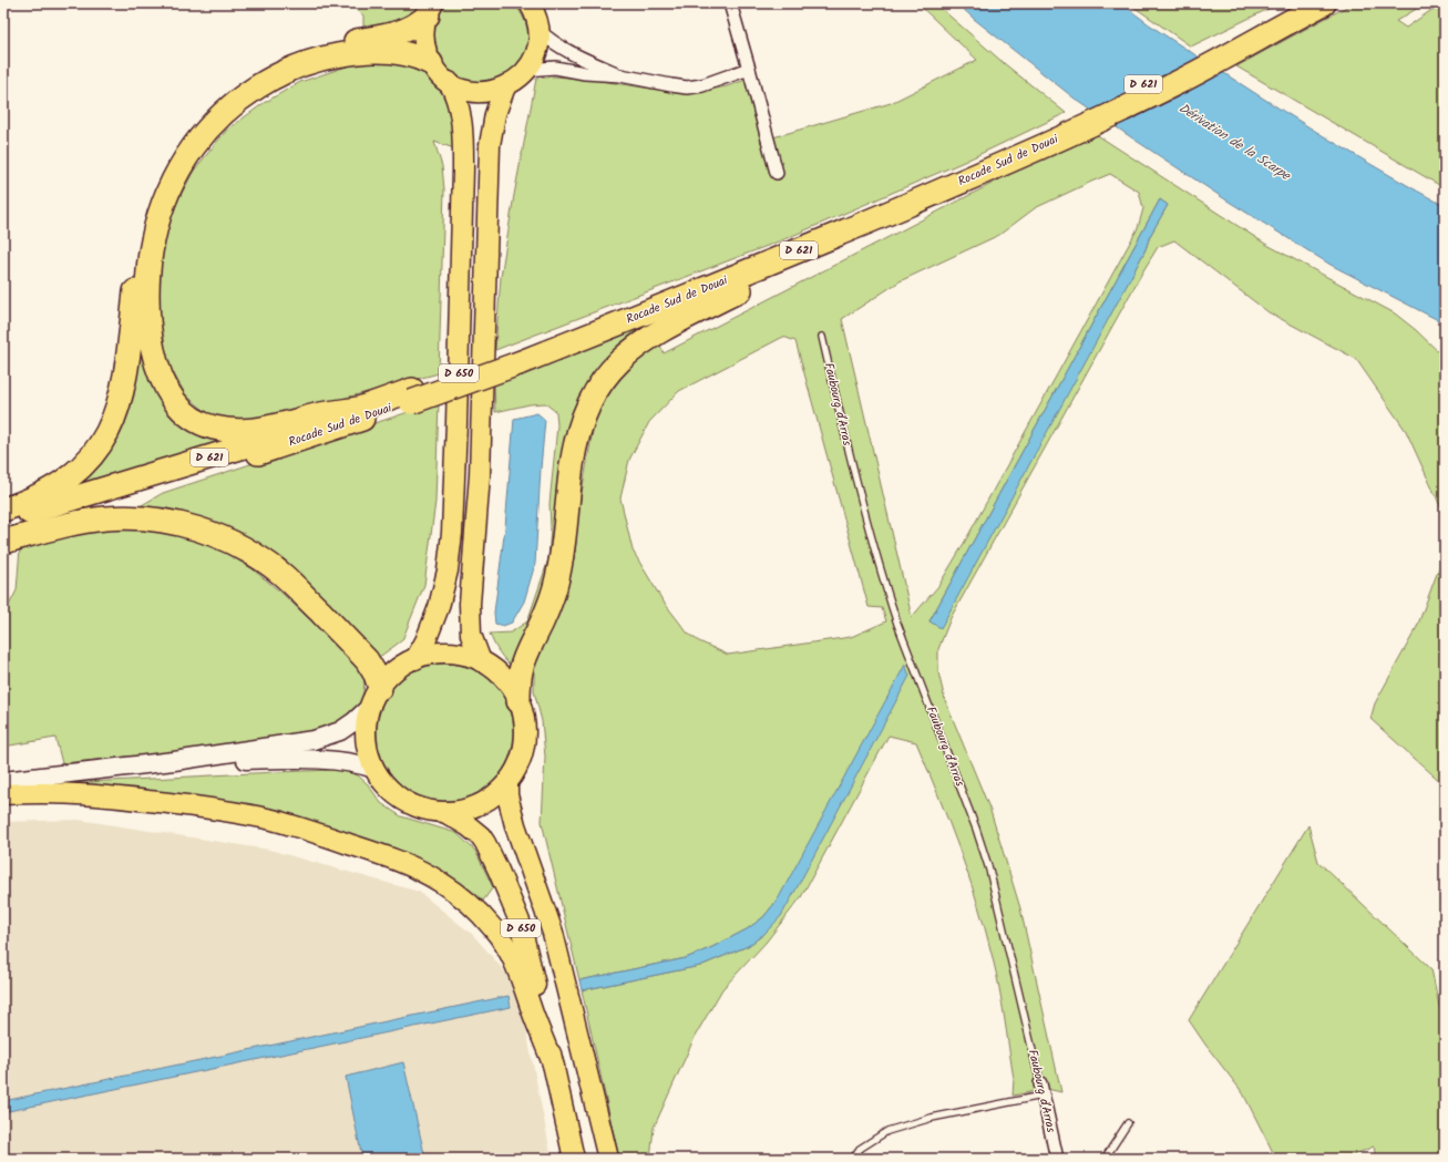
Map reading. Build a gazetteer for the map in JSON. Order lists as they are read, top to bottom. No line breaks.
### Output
{"streets":{"highway":["D 621","Rocade Sud de Douai"],"main road":["D 650"],"street":["Faubourg d'Arras"]},"water":["Dérivation de la Scarpe"]}
